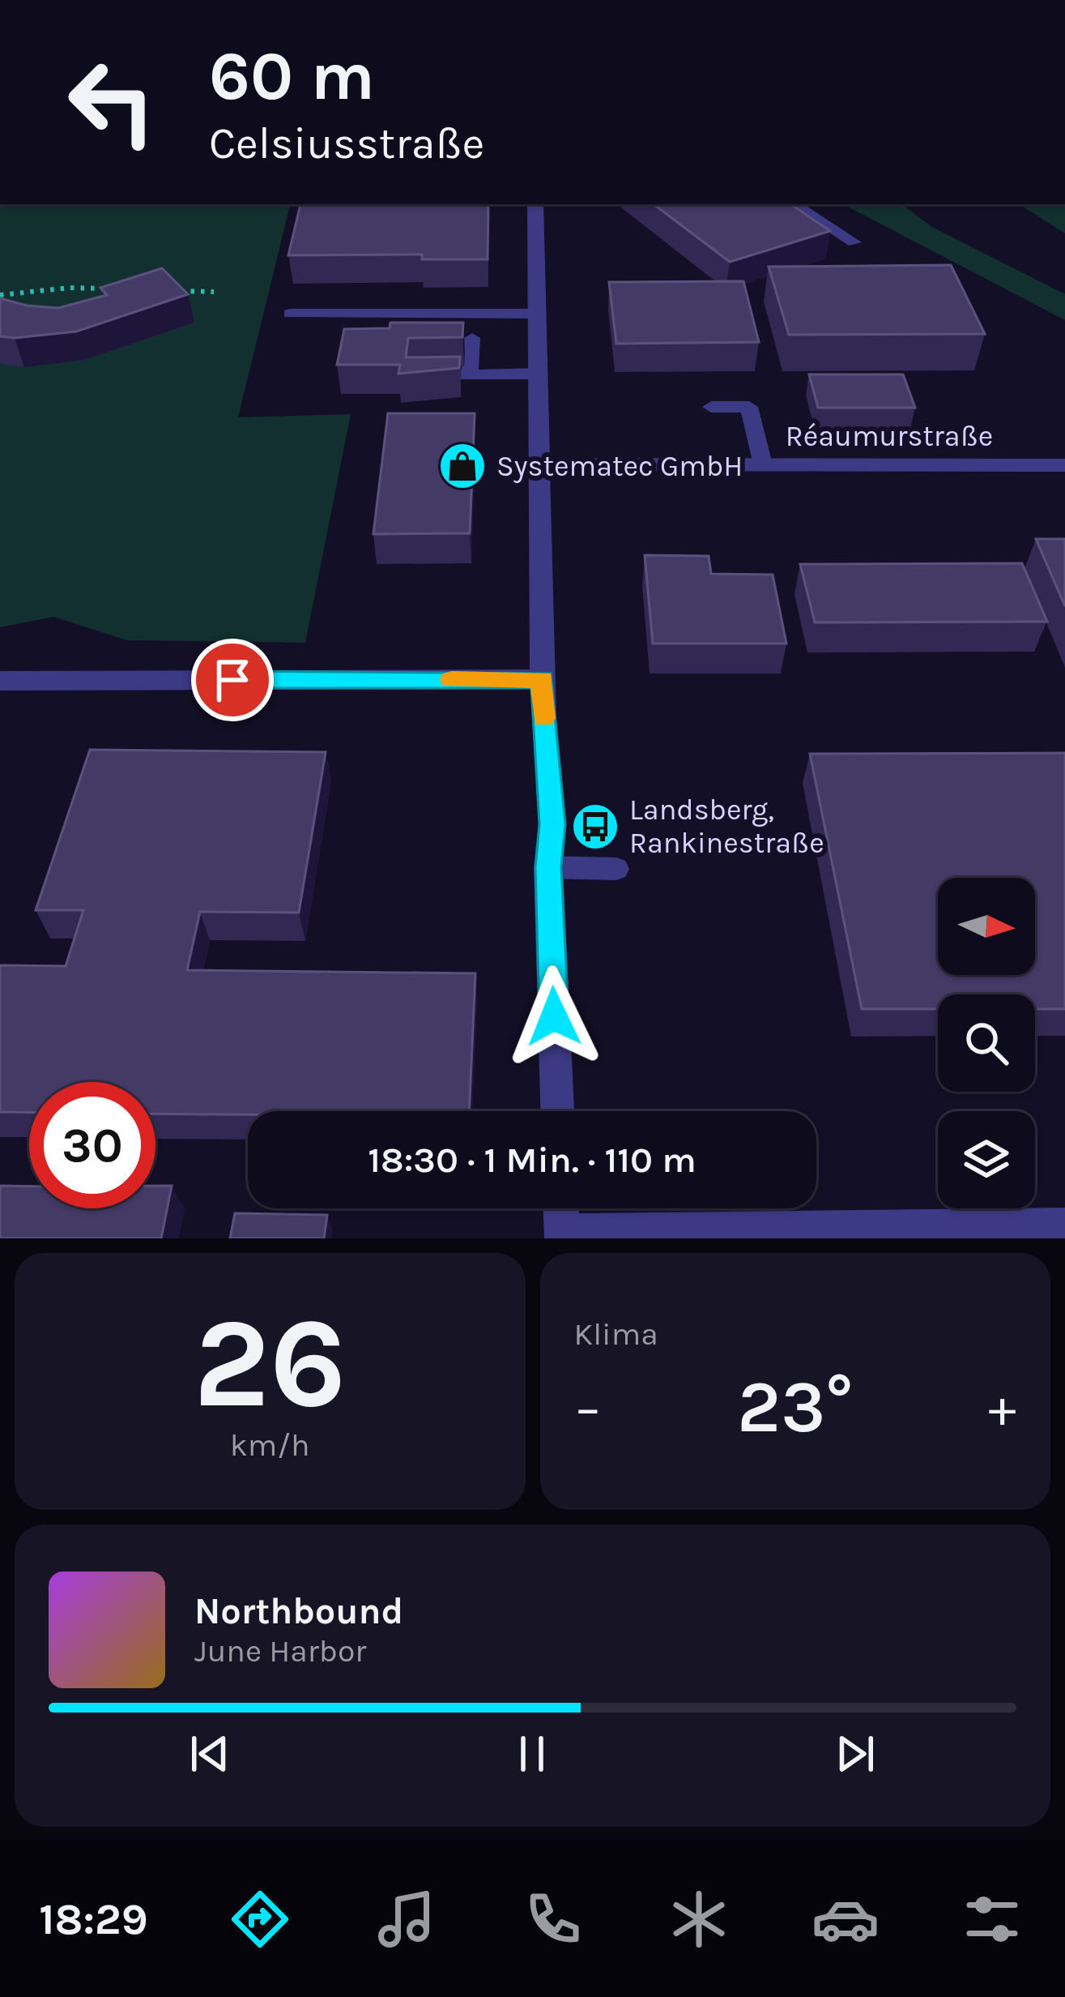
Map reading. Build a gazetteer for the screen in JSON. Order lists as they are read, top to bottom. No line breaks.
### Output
{"streets":{"street":["Réaumurstraße"]},"places":{"shop":["Systematec GmbH"],"bus stop":["Landsberg, Rankinestraße"]},"north":"right","page":{"turn":["60 m","Celsiusstraße"],"limit":"30","trip":"18:30 · 1 Min. · 110 m","tile":[["26","km/h"],"Klima"],"heat":["−","23°","+"],"song":["Northbound","June Harbor"],"tabs":"18:29"}}
